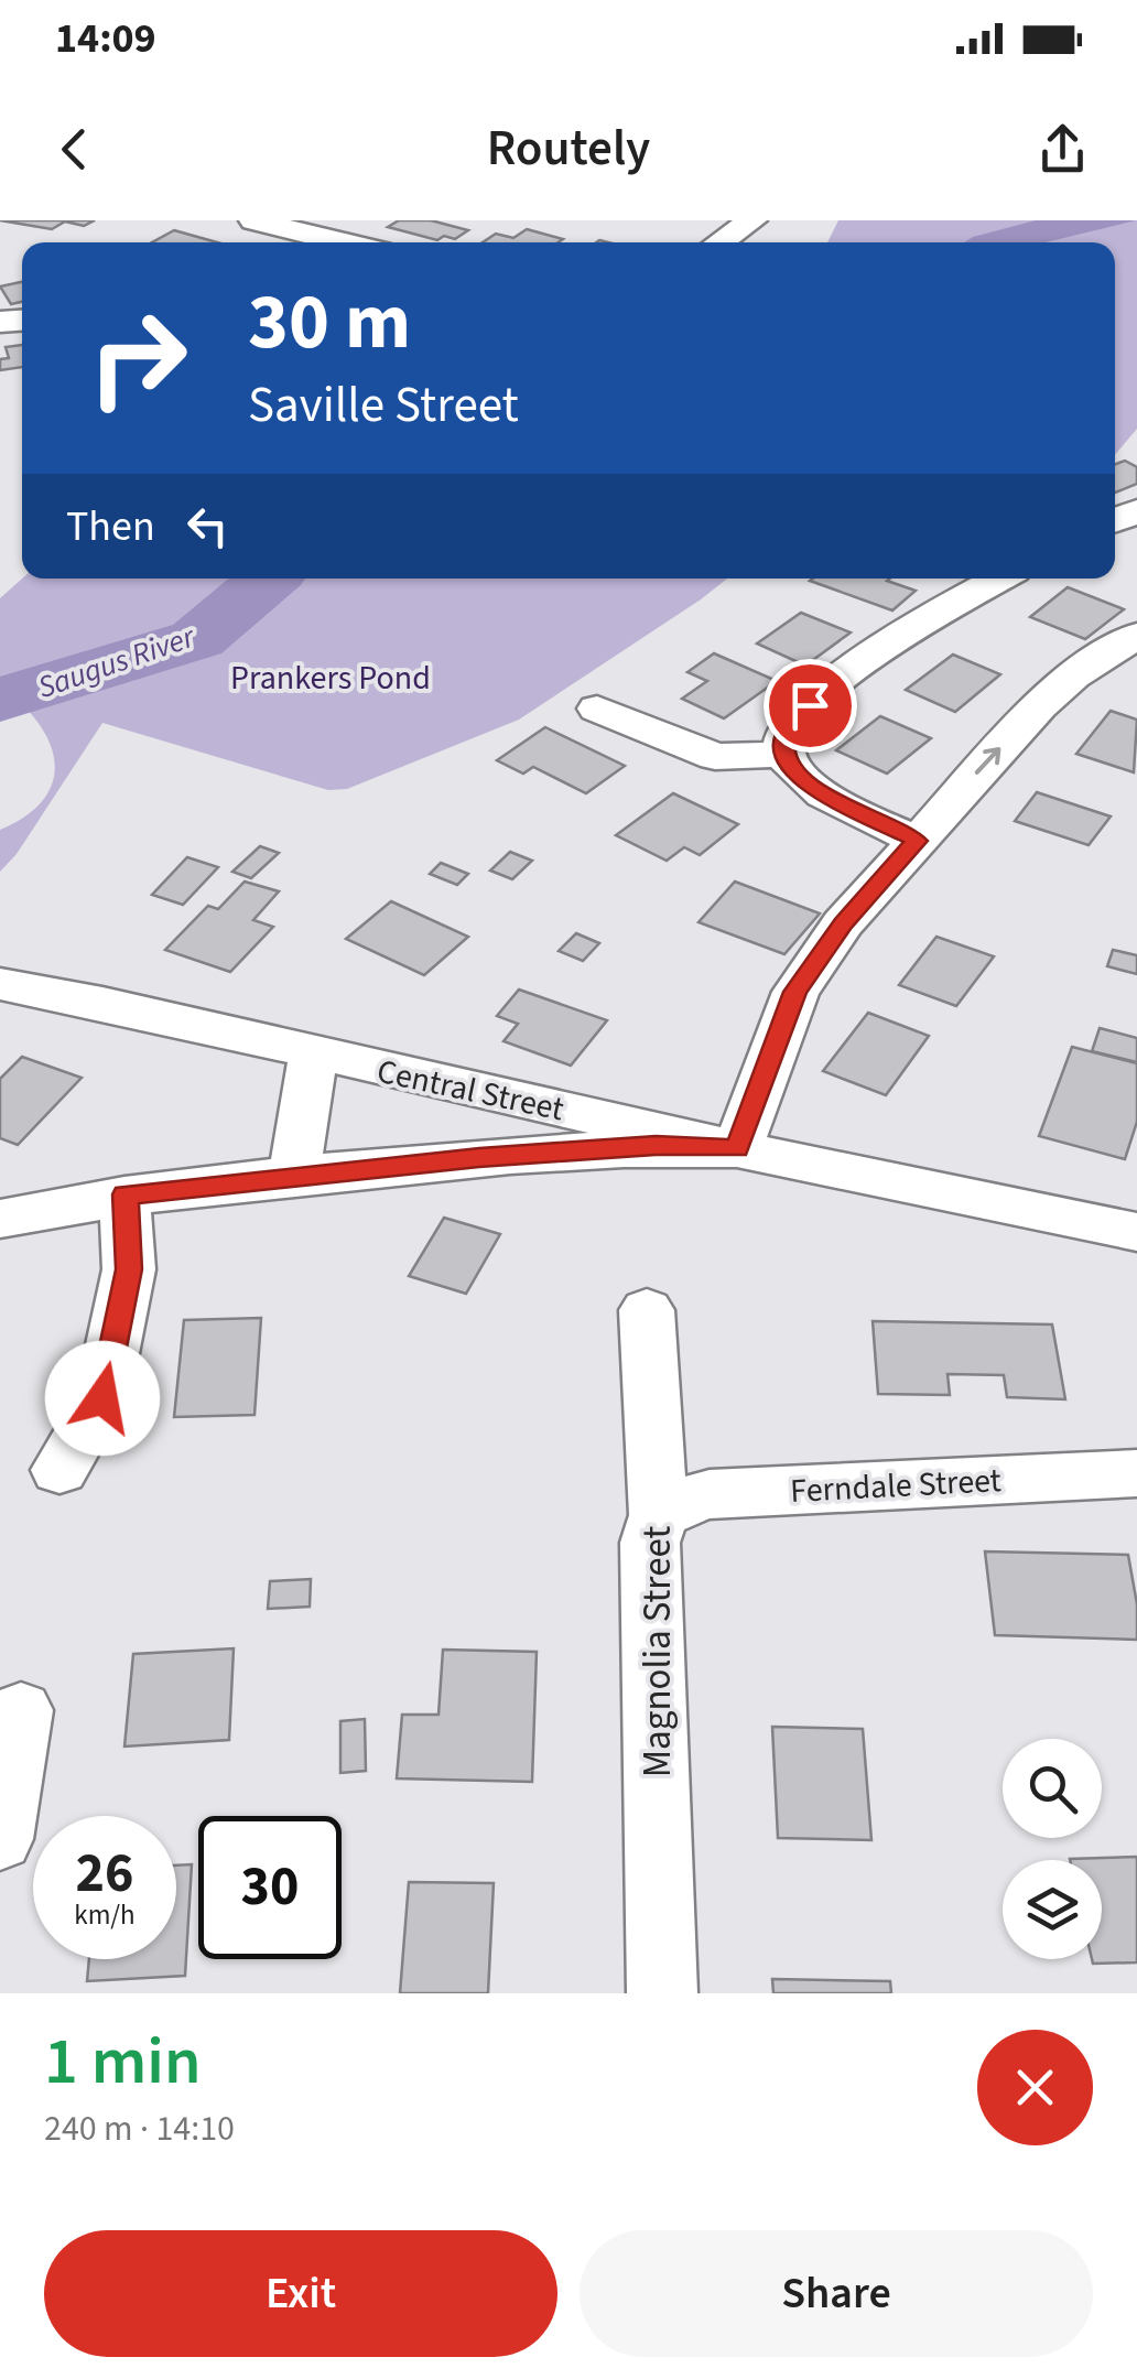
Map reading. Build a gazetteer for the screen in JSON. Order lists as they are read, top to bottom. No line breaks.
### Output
{"streets":{"street":["Central Street","Ferndale Street","Magnolia Street"]},"crossings":[["Ferndale Street","Magnolia Street"]],"water":["Saugus River"],"parks":["Prankers Pond"],"page":{"status":"14:09","header":"Routely","turn":["30 m","Saville Street"],"then":"Then","speed":"26 km/h","limit":"30","heading":["1 min","240 m · 14:10"],"buttons":["Exit","Share"]}}
